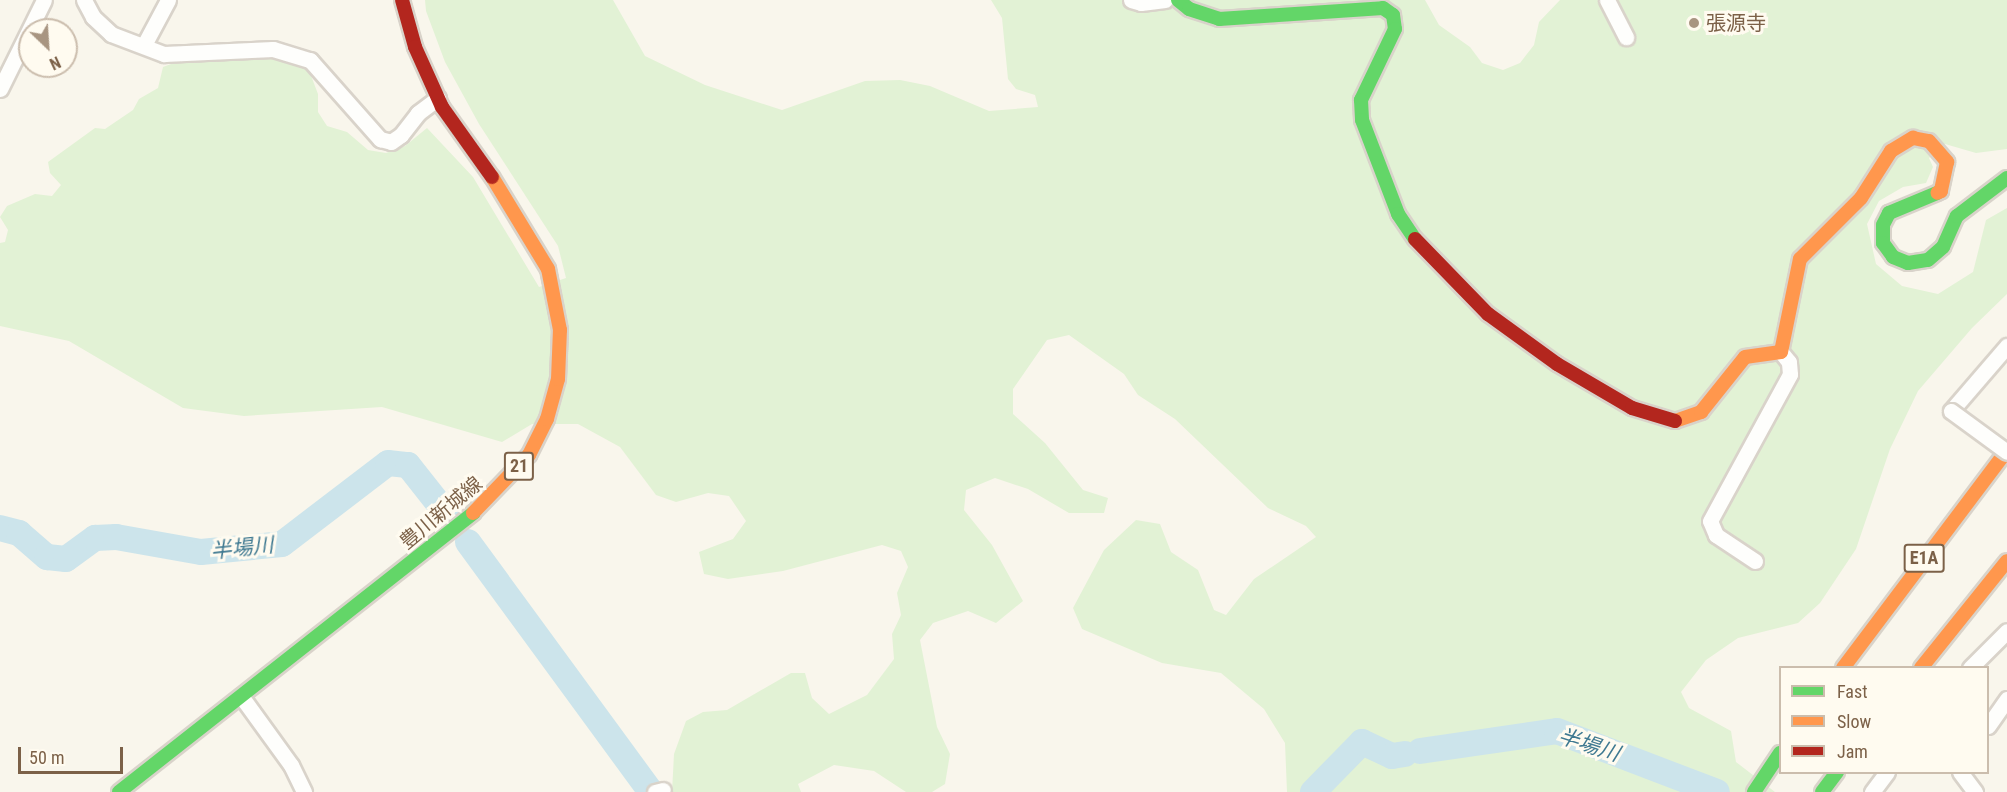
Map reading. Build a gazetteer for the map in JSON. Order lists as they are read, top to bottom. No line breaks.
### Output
{"streets":{"main road":["21","豊川新城線","E1A"]},"water":["半場川"],"places":["張源寺"],"legend":["Fast","Slow","Jam"],"scale_bar":"50 m","north":"bottom right"}
